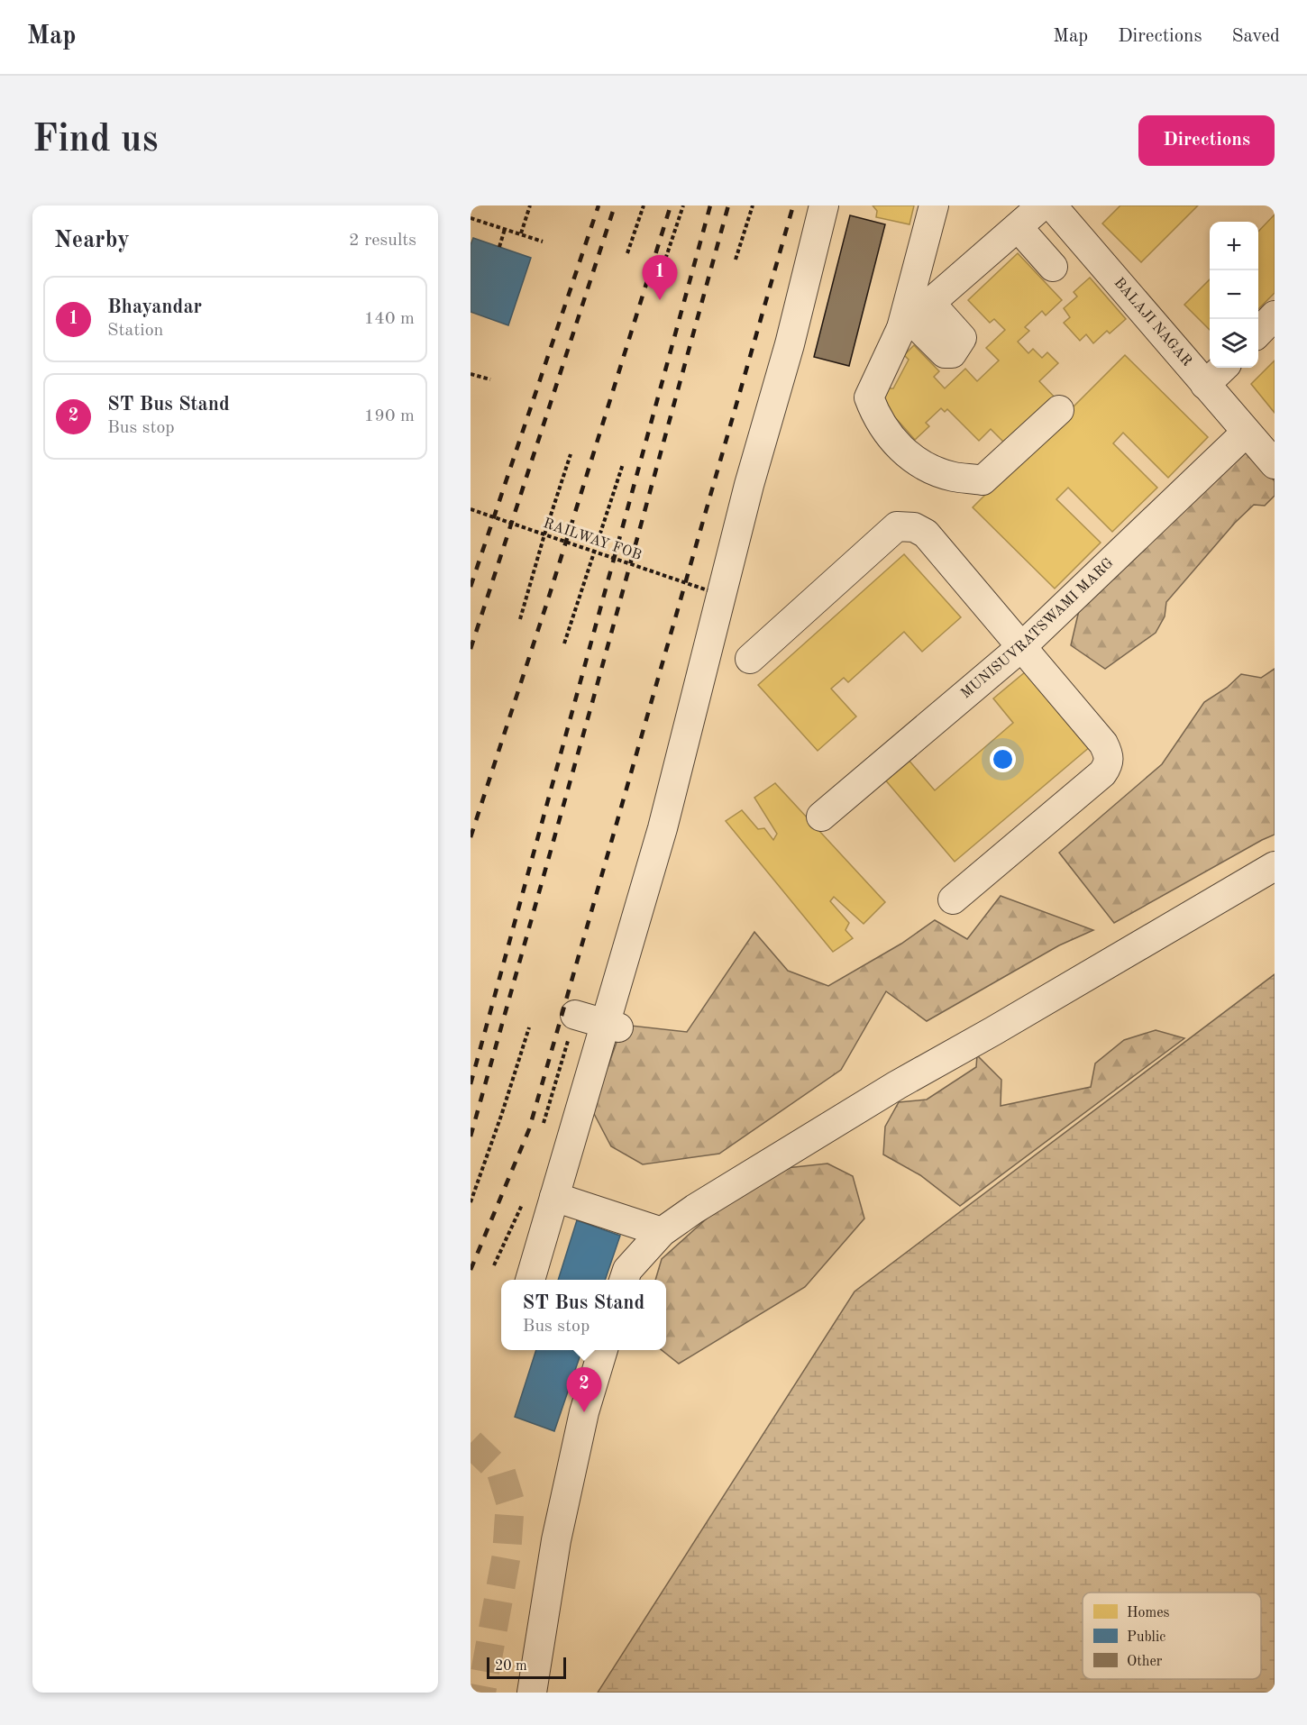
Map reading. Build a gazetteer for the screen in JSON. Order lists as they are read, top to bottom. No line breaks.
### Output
{"streets":{"street":["BALAJI NAGAR","MUNISUVRATSWAMI MARG"],"path":["RAILWAY FOB"]},"crossings":[["BALAJI NAGAR","MUNISUVRATSWAMI MARG"]],"legend":["Homes","Public","Other"],"scale_bar":"20 m","page":{"header":"Map","nav":["Map","Directions","Saved"],"buttons":"Directions","title":"Find us","heading":["Nearby","2 results"],"map_buttons":["+","−"],"pins":["1","2"],"list":[{"mark":"1","name":"Bhayandar","note":"Station","value":"140 m"},{"mark":"2","name":"ST Bus Stand","note":"Bus stop","value":"190 m"}],"popup":["ST Bus Stand","Bus stop"],"scale":"20 m"}}
